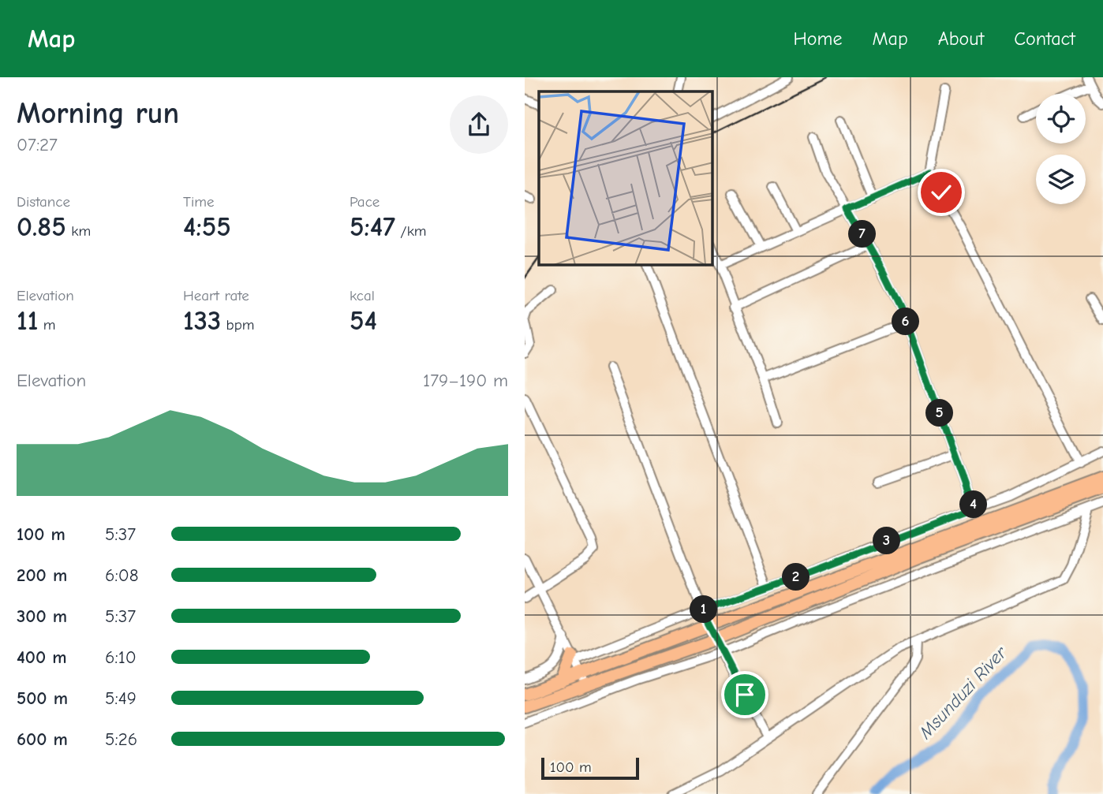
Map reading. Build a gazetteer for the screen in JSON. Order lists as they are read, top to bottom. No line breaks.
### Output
{"water":["Msunduzi River"],"scale_bar":"100 m","page":{"header":"Map","nav":["Home","Map","About","Contact"],"heading":["Morning run","07:27"],"stats":[["Distance","0.85 km"],["Time","4:55"],["Pace","5:47 /km"],["Elevation","11 m"],["Heart rate","133 bpm"],["kcal","54"]],"pins":["7","6","5","4","3","2","1"],"chart":["Elevation","179–190 m"],"list":[{"name":"100 m","note":"5:37"},{"name":"200 m","note":"6:08"},{"name":"300 m","note":"5:37"},{"name":"400 m","note":"6:10"},{"name":"500 m","note":"5:49"},{"name":"600 m","note":"5:26"}],"scale":"100 m"}}
